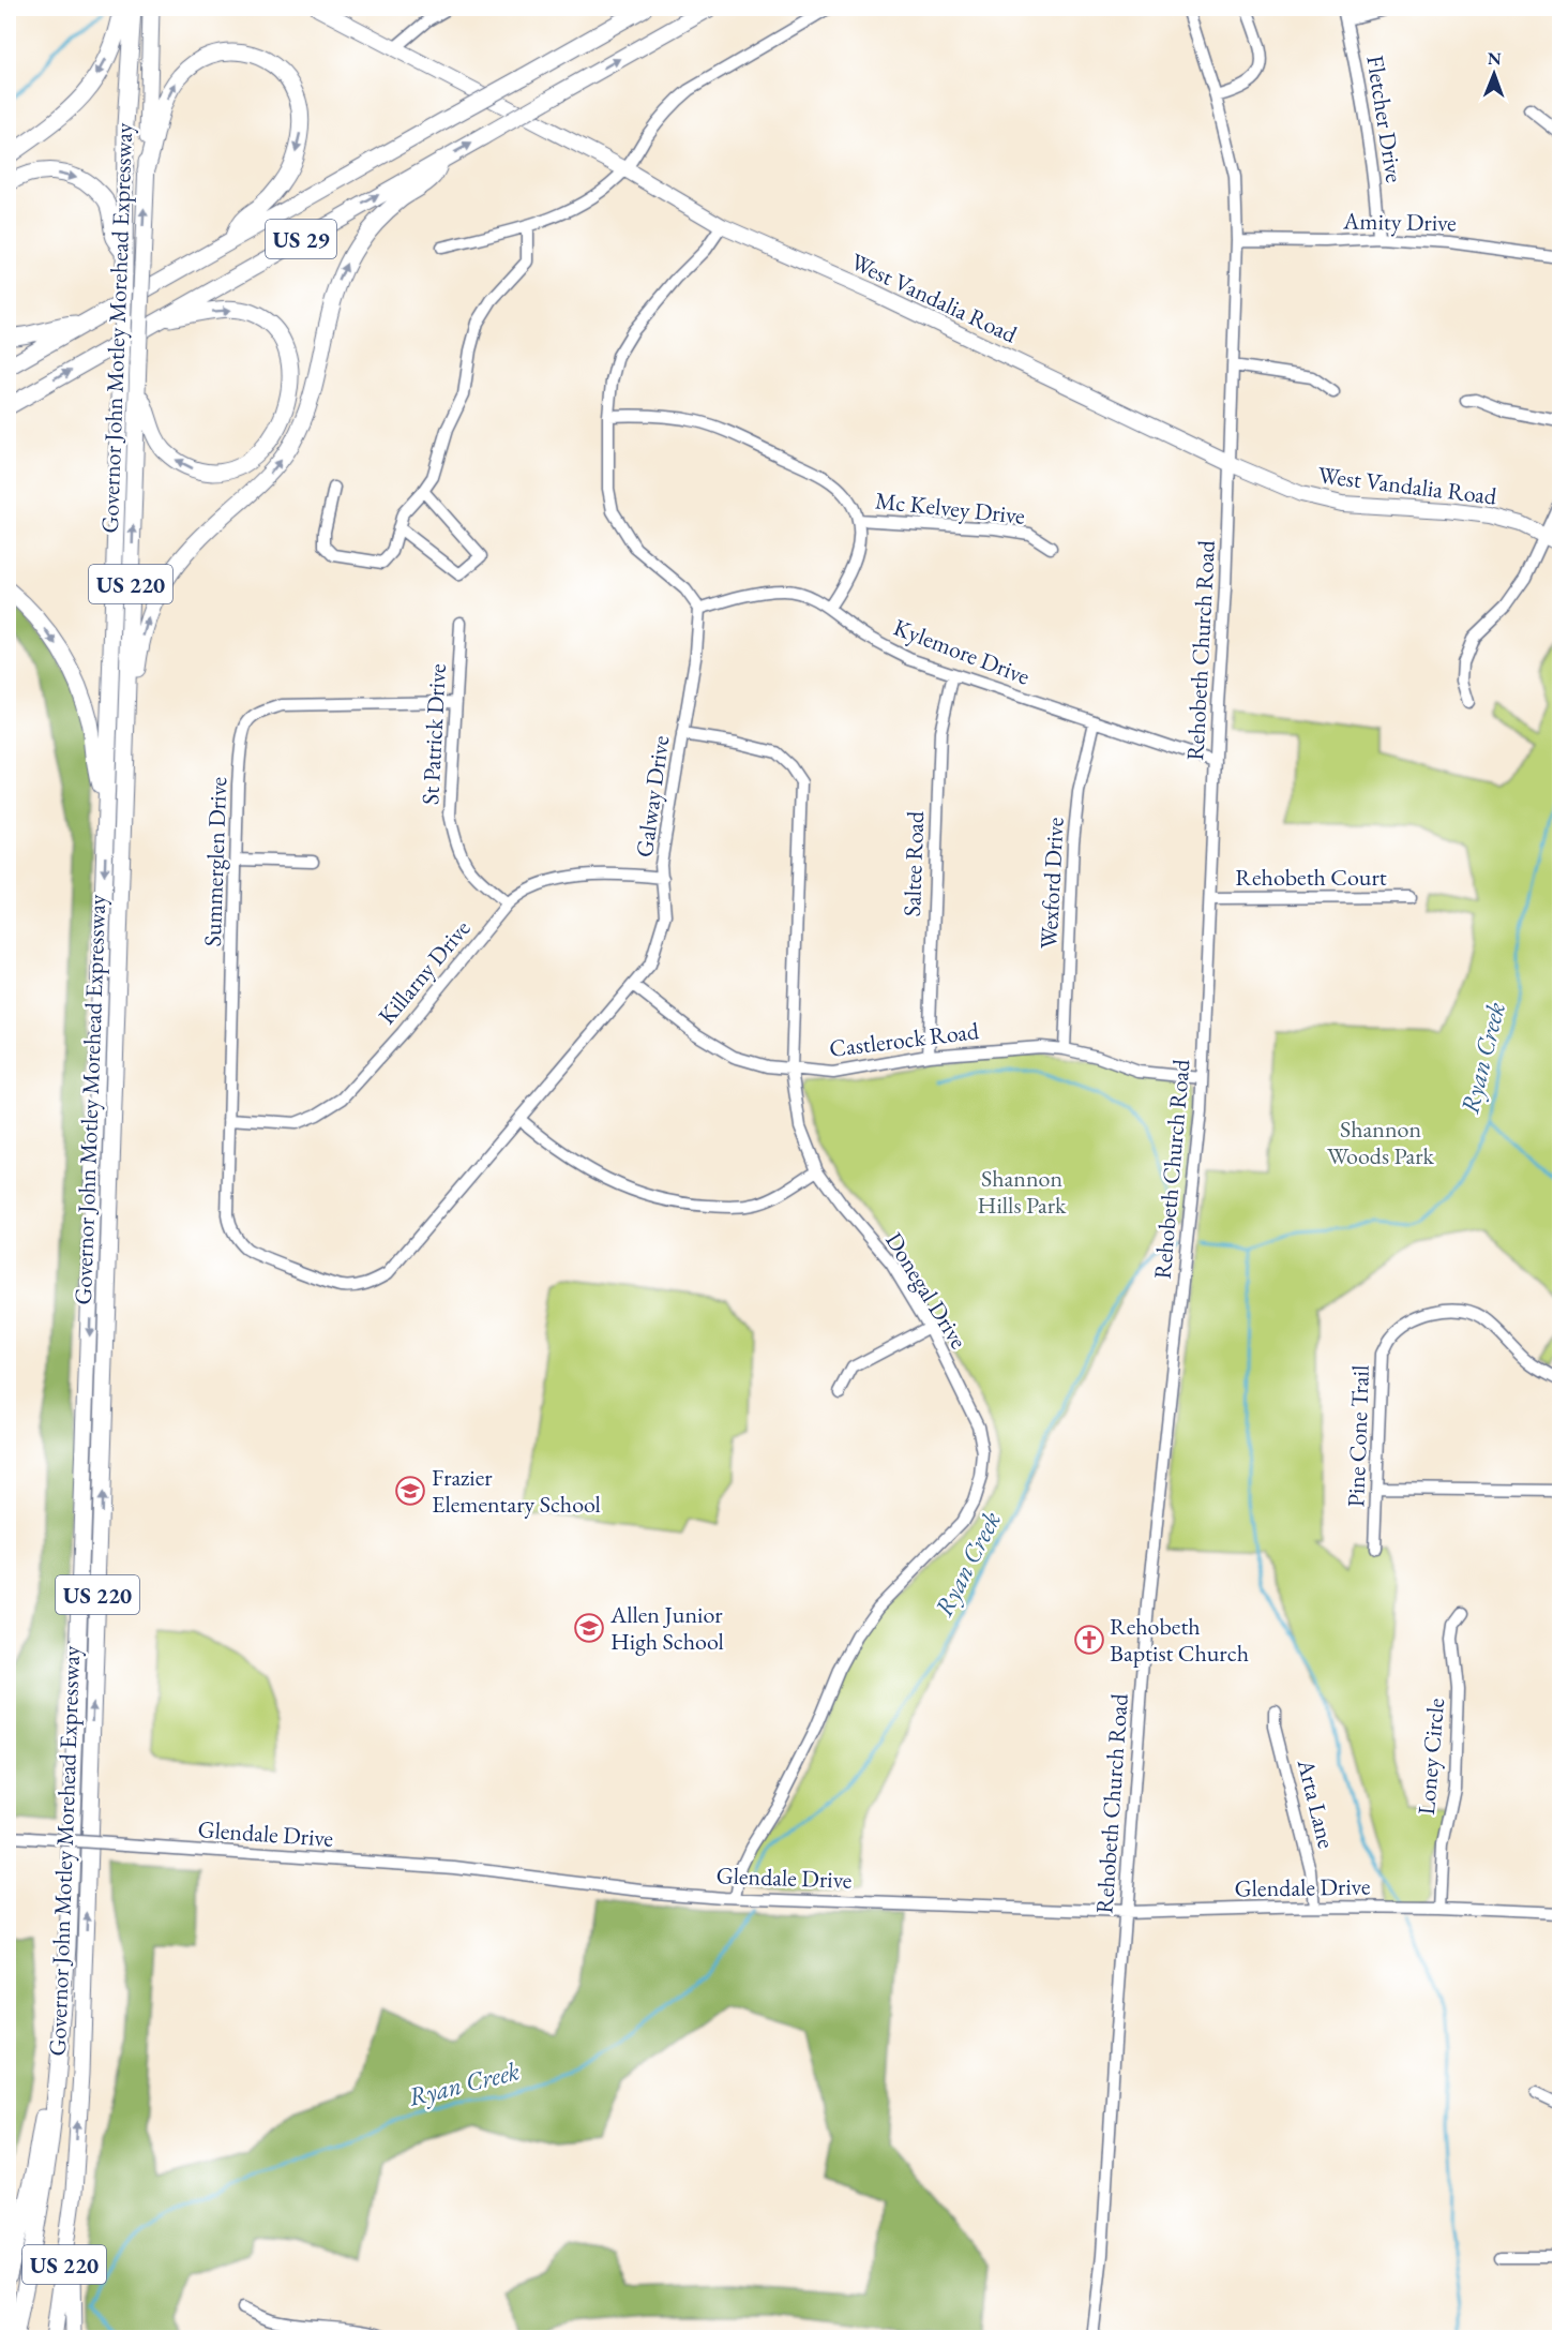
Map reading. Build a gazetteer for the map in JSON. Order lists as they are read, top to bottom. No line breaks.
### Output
{"streets":{"highway":["US 29","Governor John Motley Morehead Expressway","US 220"],"main road":["West Vandalia Road"],"street":["Fletcher Drive","Amity Drive","Mc Kelvey Drive","Rehobeth Church Road","Kylemore Drive","St Patrick Drive","Galway Drive","Summerglen Drive","Saltee Road","Rehobeth Court","Wexford Drive","Killarny Drive","Castlerock Road","Donegal Drive","Pine Cone Trail","Loney Circle","Arta Lane","Glendale Drive"]},"crossings":[["Fletcher Drive","Amity Drive"],["Amity Drive","Rehobeth Church Road"],["West Vandalia Road","Rehobeth Church Road"],["Governor John Motley Morehead Expressway","US 220"],["Rehobeth Church Road","Kylemore Drive"],["Rehobeth Church Road","Rehobeth Court"],["Rehobeth Church Road","Castlerock Road"],["Rehobeth Church Road","Glendale Drive"],["Kylemore Drive","Galway Drive"],["Kylemore Drive","Saltee Road"],["Kylemore Drive","Wexford Drive"],["St Patrick Drive","Summerglen Drive"],["St Patrick Drive","Killarny Drive"],["Galway Drive","Summerglen Drive"],["Galway Drive","Killarny Drive"],["Galway Drive","Castlerock Road"],["Galway Drive","Donegal Drive"],["Summerglen Drive","Killarny Drive"],["Saltee Road","Castlerock Road"],["Wexford Drive","Castlerock Road"],["Castlerock Road","Donegal Drive"],["Donegal Drive","Glendale Drive"],["Loney Circle","Glendale Drive"],["Arta Lane","Glendale Drive"]],"water":["Ryan Creek"],"parks":["Shannon Woods Park","Shannon Hills Park"],"places":{"school or university":["Frazier Elementary School","Allen Junior High School"],"church":["Rehobeth Baptist Church"]},"north":"top"}
